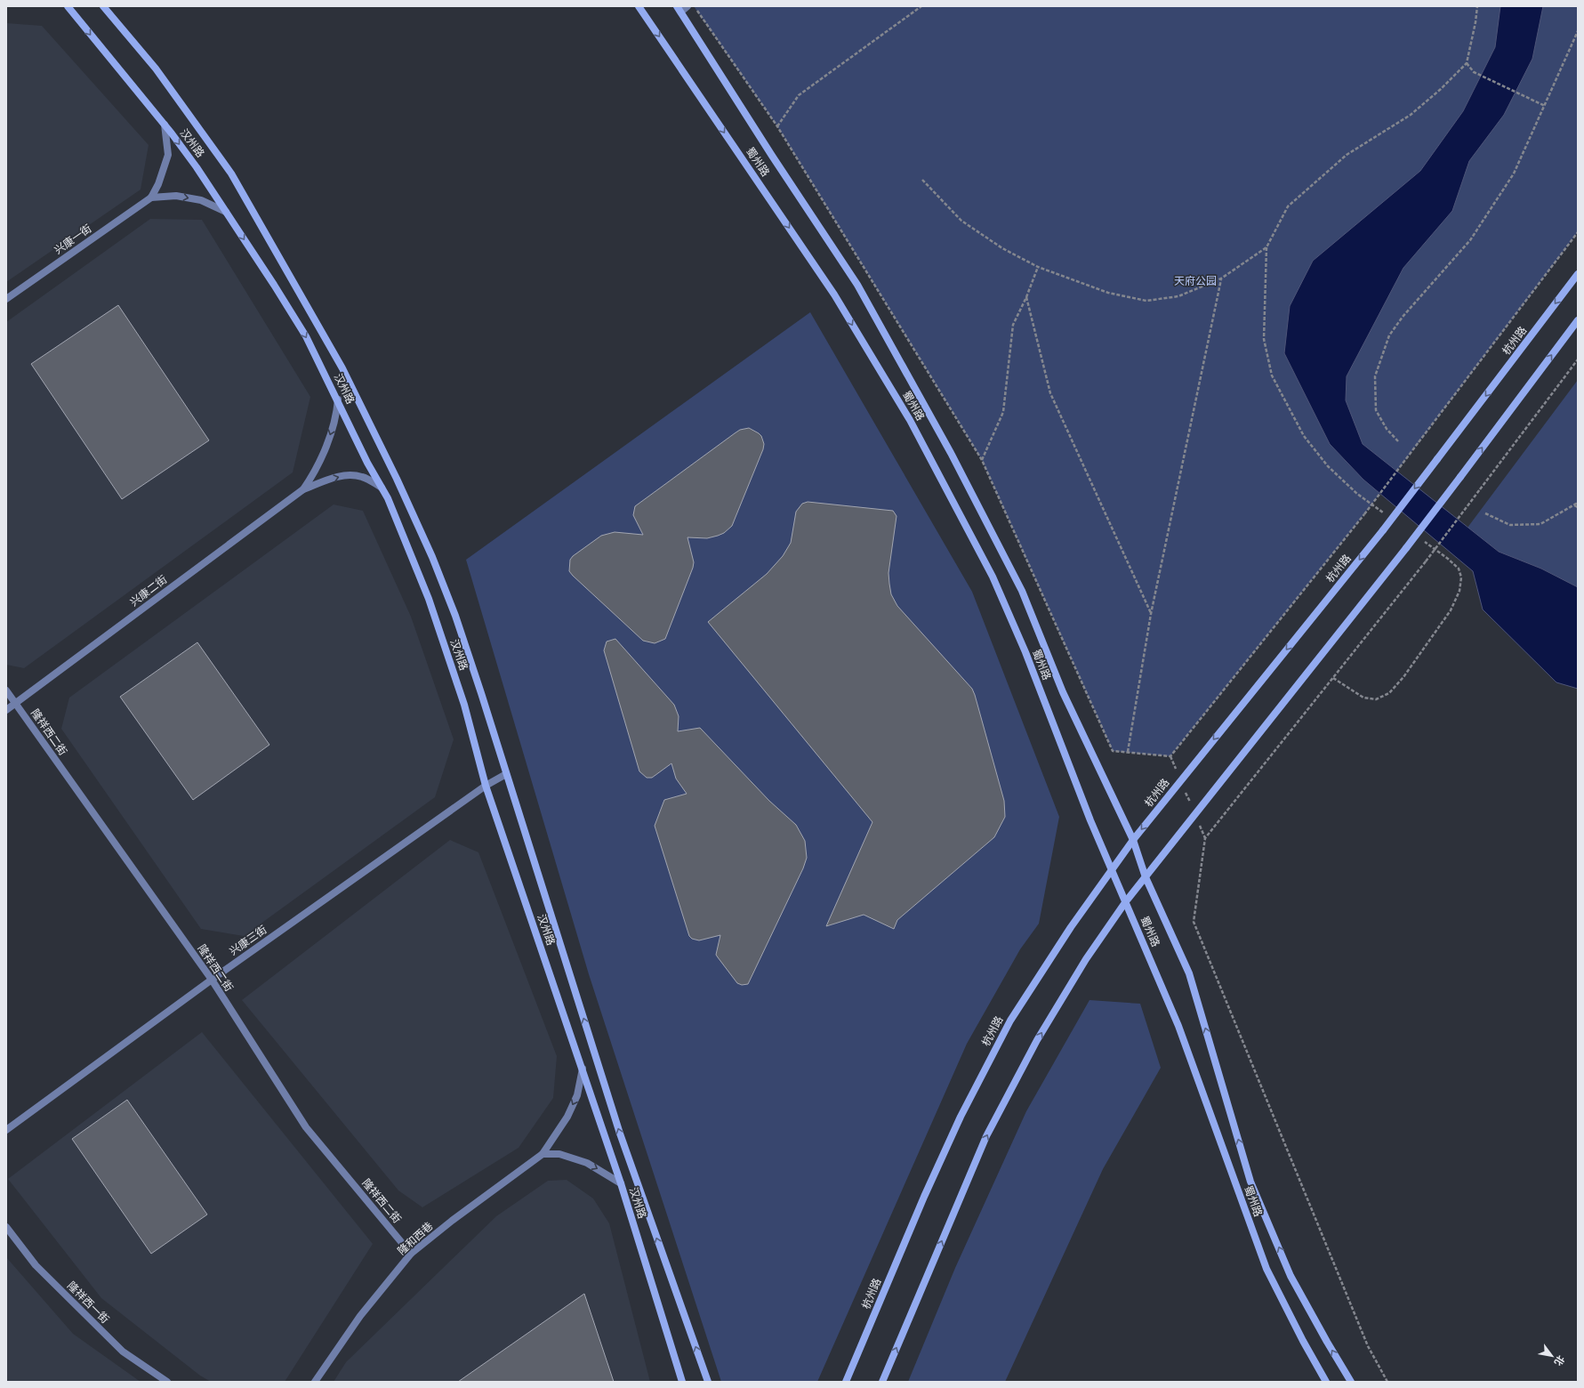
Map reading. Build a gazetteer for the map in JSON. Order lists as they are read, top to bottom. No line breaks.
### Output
{"streets":{"main road":["汉州路","蜀州路","杭州路"],"street":["兴康一街","兴康二街","隆祥西二街","兴康三街","隆和西巷","隆祥西一街"]},"crossings":[["汉州路","兴康三街"],["蜀州路","杭州路"],["兴康二街","隆祥西二街"],["隆祥西二街","兴康三街"],["隆祥西二街","隆和西巷"]],"parks":["天府公园"],"north":"bottom right"}
